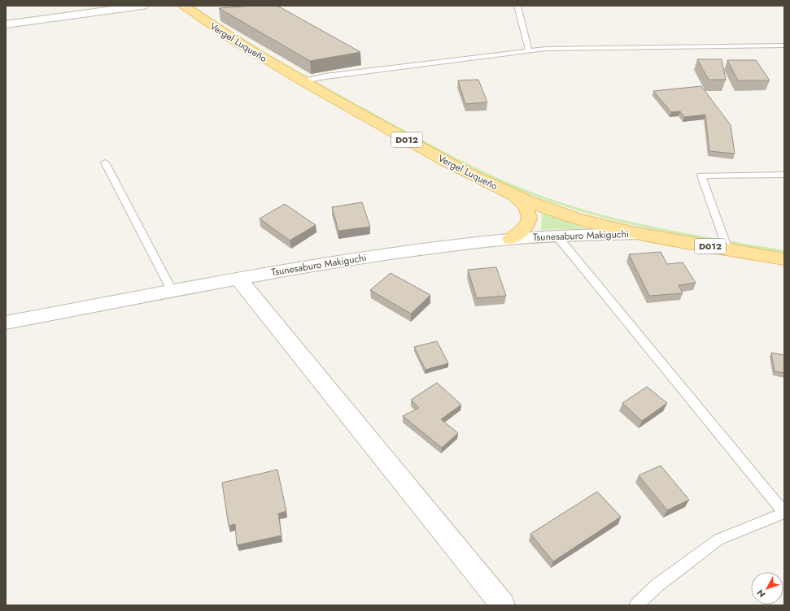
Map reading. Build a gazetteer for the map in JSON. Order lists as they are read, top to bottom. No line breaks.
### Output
{"streets":{"main road":["Vergel Luqueño","D012"],"street":["Tsunesaburo Makiguchi"]},"crossings":[["Vergel Luqueño","Tsunesaburo Makiguchi"]],"north":"bottom left"}
